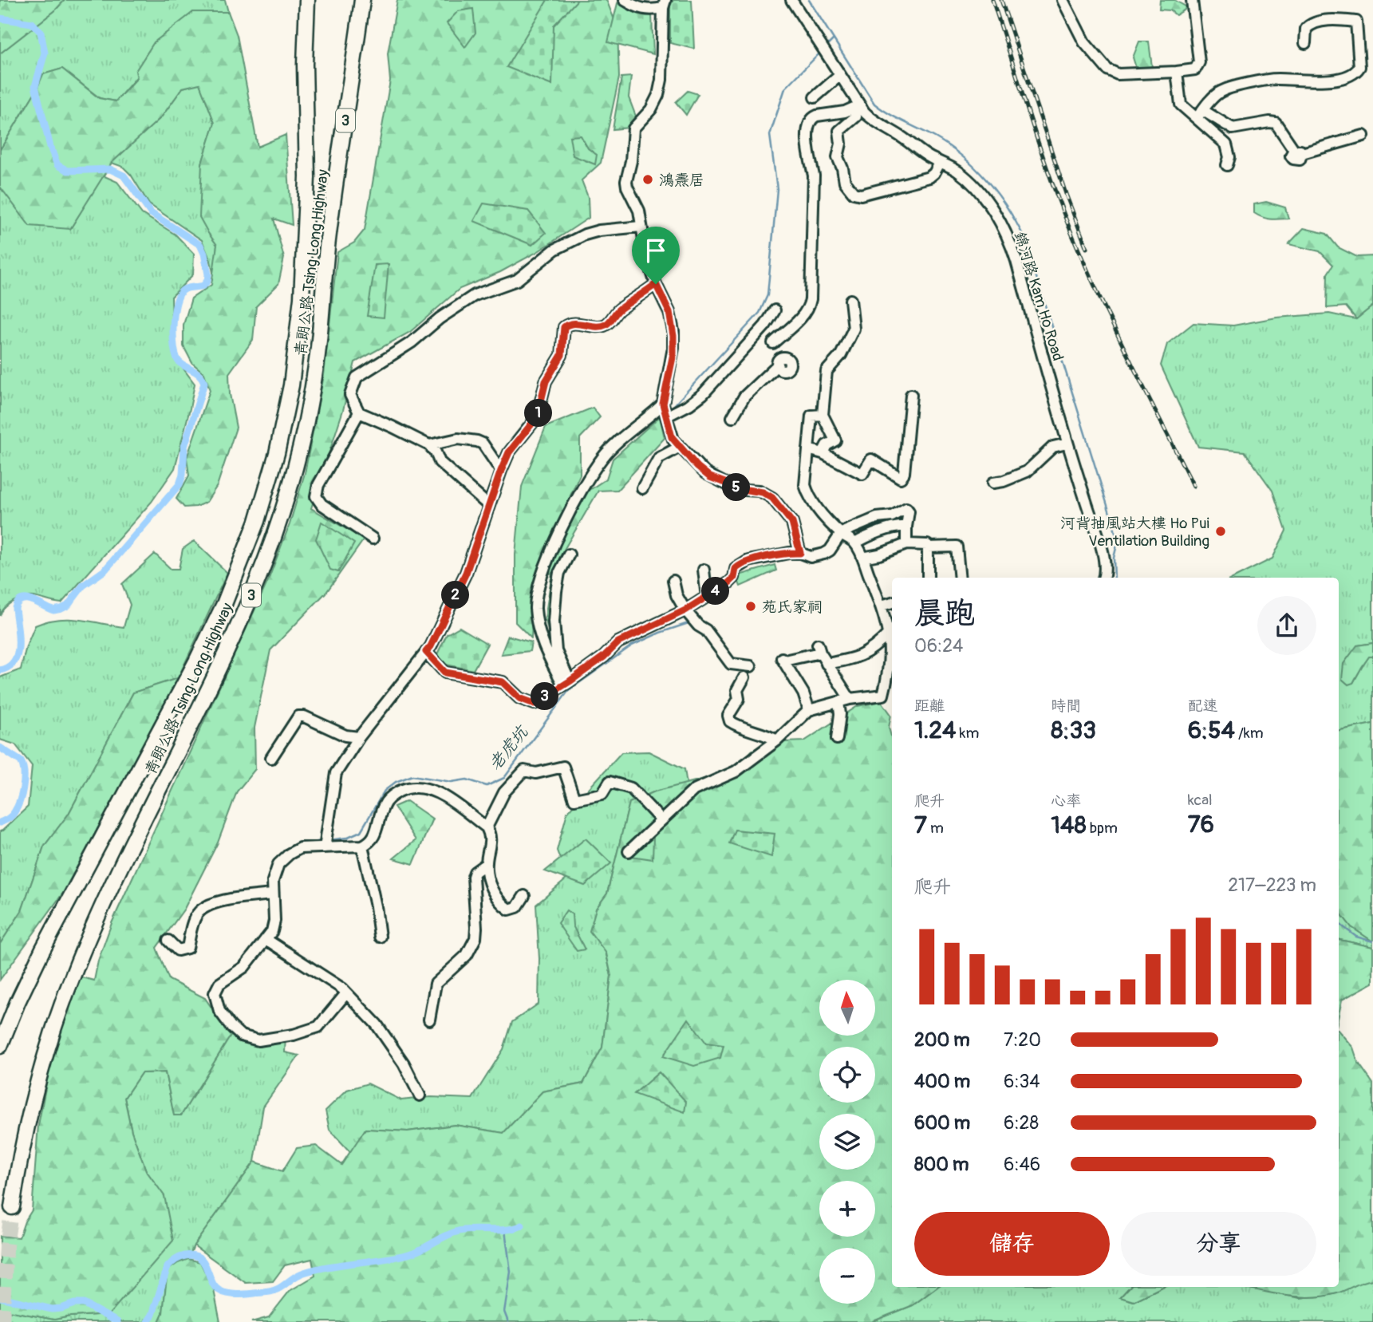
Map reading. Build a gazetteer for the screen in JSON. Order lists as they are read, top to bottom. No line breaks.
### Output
{"streets":{"highway":["3","青朗公路 Tsing Long Highway"],"street":["錦河路 Kam Ho Road"]},"water":["老虎坑"],"places":["鴻燾居","河背抽風站大樓 Ho Pui Ventilation Building","苑氏家祠"],"north":"top","page":{"pins":["1","5","4","2","3"],"heading":["晨跑","06:24"],"stats":[["距離","1.24 km"],["時間","8:33"],["配速","6:54 /km"],["爬升","7 m"],["心率","148 bpm"],["kcal","76"]],"chart":["爬升","217–223 m"],"map_buttons":["+","−"],"list":[{"name":"200 m","note":"7:20"},{"name":"400 m","note":"6:34"},{"name":"600 m","note":"6:28"},{"name":"800 m","note":"6:46"}],"buttons":["儲存","分享"]}}
